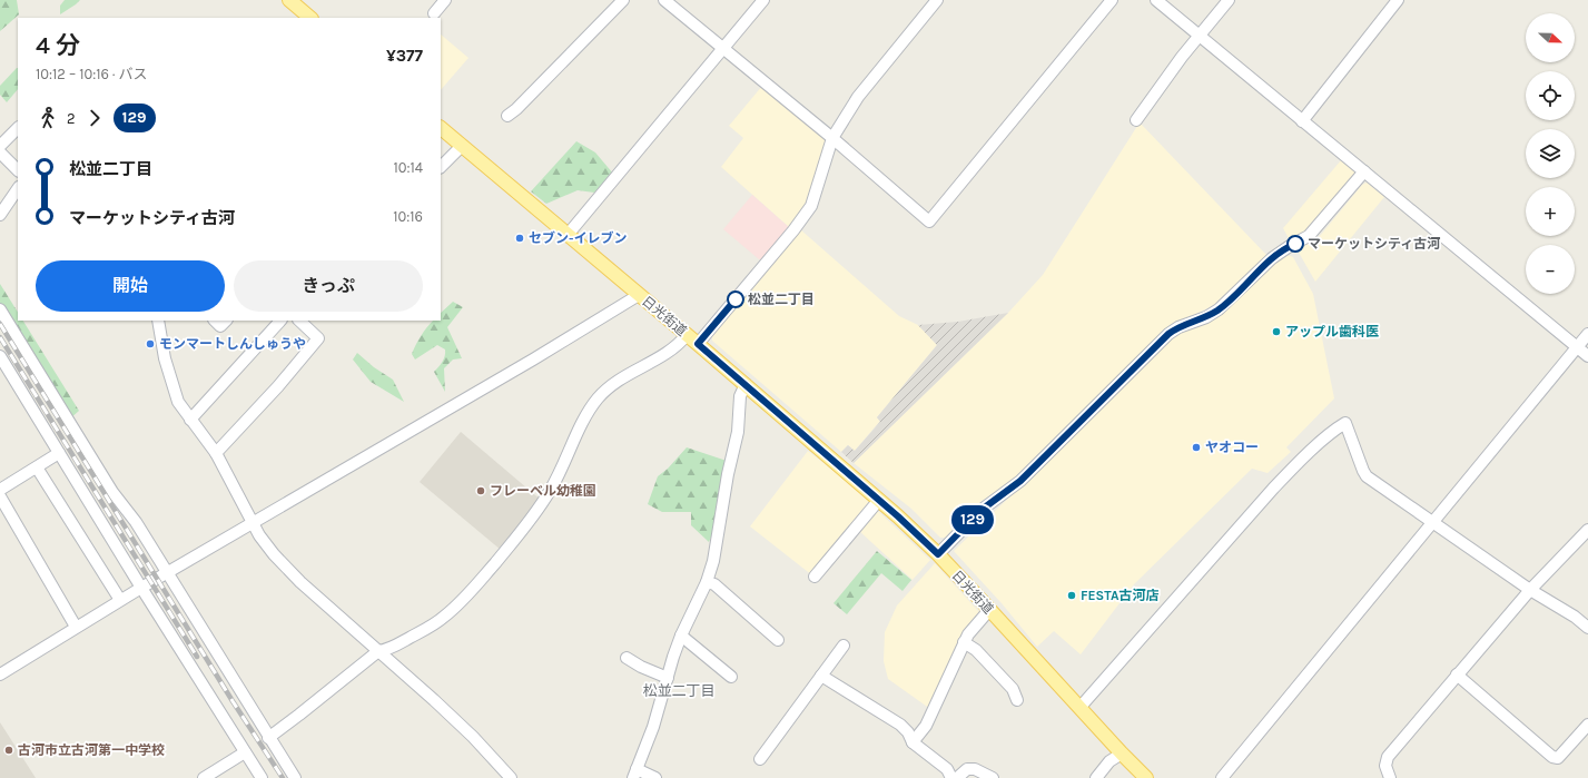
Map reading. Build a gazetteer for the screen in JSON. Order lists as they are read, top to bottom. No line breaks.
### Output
{"streets":{"main road":["日光街道"]},"districts":["松並二丁目"],"places":["セブン-イレブン","マーケットシティ古河","松並二丁目","アップル歯科医","モンマートしんしゅうや","ヤオコー","フレーベル幼稚園","FESTA古河店","古河市立古河第一中学校"],"lines":["bus line 129"],"north":"right","page":{"on_map":"129","map_buttons":["+","−"],"heading":["4 分","10:12 – 10:16 · バス","¥377"],"legs":["2","129"],"list":[{"name":"松並二丁目","value":"10:14"},{"name":"マーケットシティ古河","value":"10:16"}],"buttons":["開始","きっぷ"]}}
